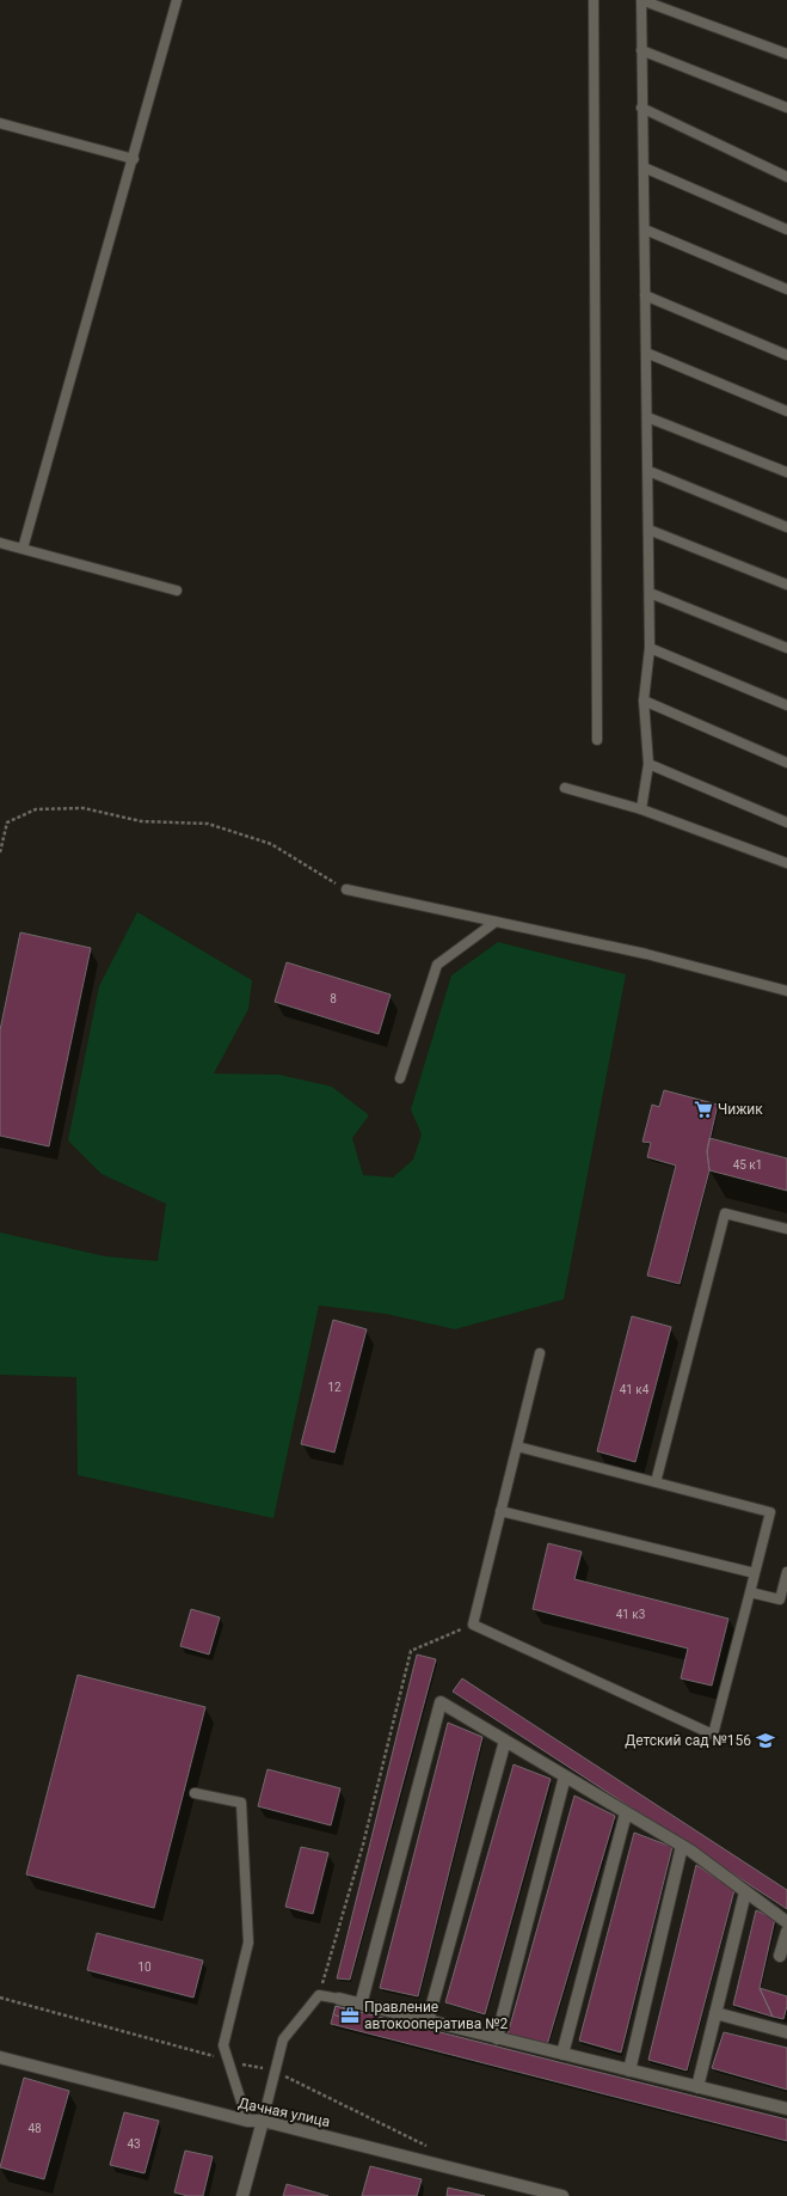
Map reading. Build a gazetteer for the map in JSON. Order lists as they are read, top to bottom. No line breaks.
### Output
{"streets":{"street":["Дачная улица"]},"places":{"supermarket":["Чижик"],"school or university":["Детский сад №156"],"office":["Правление автокооператива №2"]},"house_numbers":["8","45 к1","12","41 к4","41 к3","10","48","43"]}
